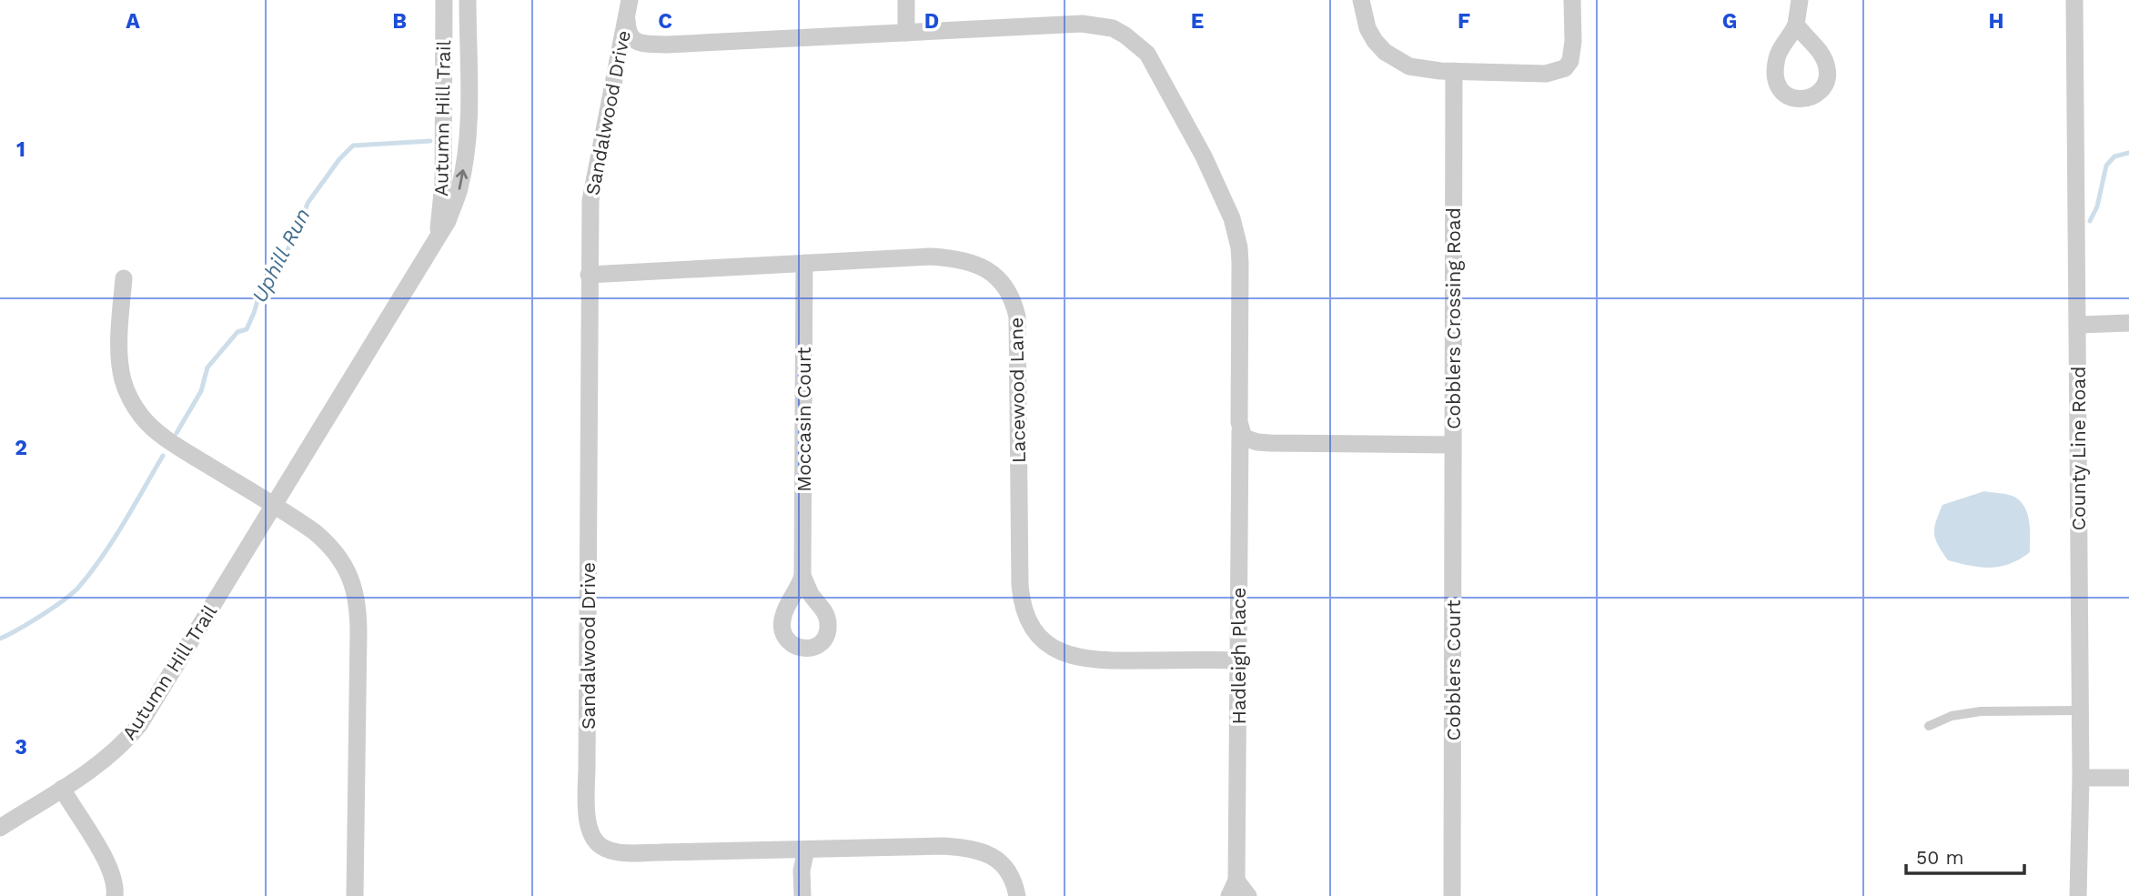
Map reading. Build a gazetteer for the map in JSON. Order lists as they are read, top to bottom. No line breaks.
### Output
{"streets":{"street":["Sandalwood Drive","Autumn Hill Trail","Cobblers Crossing Road","Lacewood Lane","Moccasin Court","County Line Road","Hadleigh Place","Cobblers Court"]},"crossings":[["Sandalwood Drive","Lacewood Lane"],["Cobblers Crossing Road","Hadleigh Place"],["Cobblers Crossing Road","Cobblers Court"],["Lacewood Lane","Moccasin Court"],["Lacewood Lane","Hadleigh Place"]],"water":["Uphill Run"],"scale_bar":"50 m","grid":{"columns":["A","B","C","D","E","F","G","H"],"rows":["1","2","3"]}}
